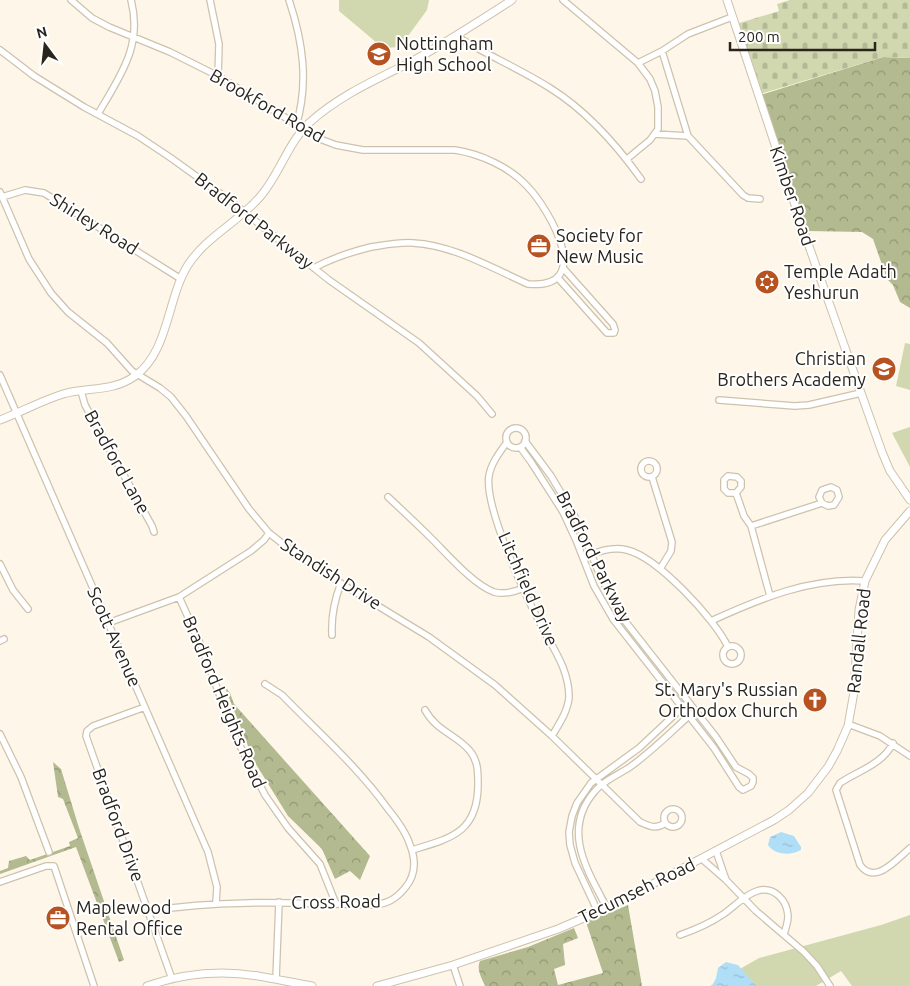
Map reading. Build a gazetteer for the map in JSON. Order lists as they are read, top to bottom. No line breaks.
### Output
{"streets":{"street":["Brookford Road","Kimber Road","Bradford Parkway","Shirley Road","Bradford Lane","Standish Drive","Litchfield Drive","Scott Avenue","Randall Road","Bradford Heights Road","Bradford Drive","Tecumseh Road","Cross Road"]},"crossings":[["Bradford Parkway","Litchfield Drive"],["Shirley Road","Standish Drive"],["Standish Drive","Litchfield Drive"],["Scott Avenue","Bradford Drive"],["Scott Avenue","Cross Road"],["Randall Road","Tecumseh Road"],["Bradford Heights Road","Cross Road"],["Bradford Drive","Cross Road"]],"places":{"school or university":["Nottingham High School","Christian Brothers Academy"],"office":["Society for New Music","Maplewood Rental Office"],"synagogue":["Temple Adath Yeshurun"],"church":["St. Mary's Russian Orthodox Church"]},"scale_bar":"200 m","north":"top"}
